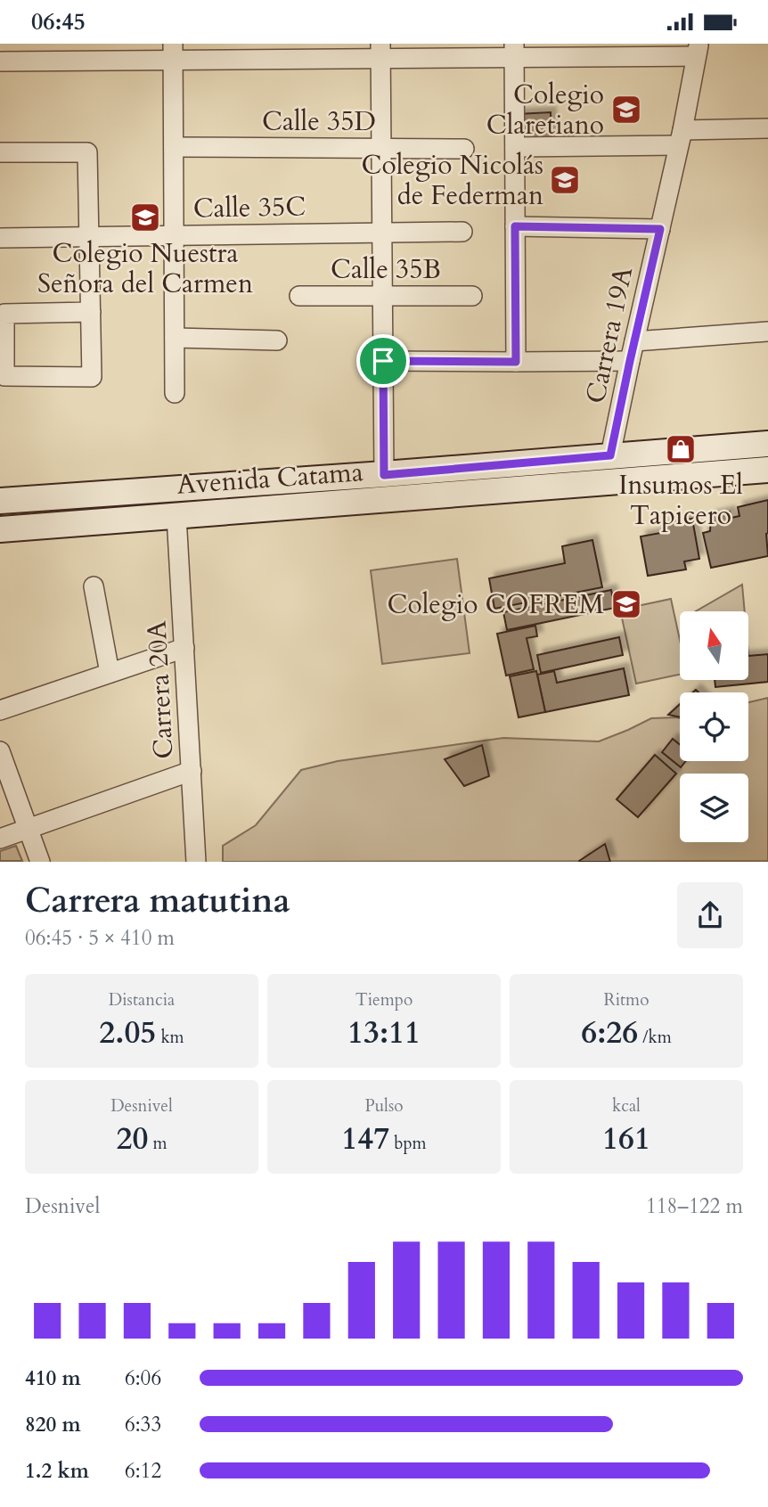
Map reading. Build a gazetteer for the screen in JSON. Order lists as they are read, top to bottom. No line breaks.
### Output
{"streets":{"main road":["Avenida Catama"],"street":["Calle 35D","Calle 35C","Calle 35B","Carrera 19A","Carrera 20A"]},"crossings":[["Carrera 19A","Avenida Catama"],["Avenida Catama","Carrera 20A"]],"places":{"school or university":["Colegio Claretiano","Colegio Nicolás de Federman","Colegio Nuestra Señora del Carmen","Colegio COFREM"],"shop":["Insumos El Tapicero"]},"north":"top","page":{"status":"06:45","heading":["Carrera matutina","06:45 · 5 × 410 m"],"stats":[["Distancia","2.05 km"],["Tiempo","13:11"],["Ritmo","6:26 /km"],["Desnivel","20 m"],["Pulso","147 bpm"],["kcal","161"]],"chart":["Desnivel","118–122 m"],"list":[{"name":"410 m","note":"6:06"},{"name":"820 m","note":"6:33"},{"name":"1.2 km","note":"6:12"}]}}
